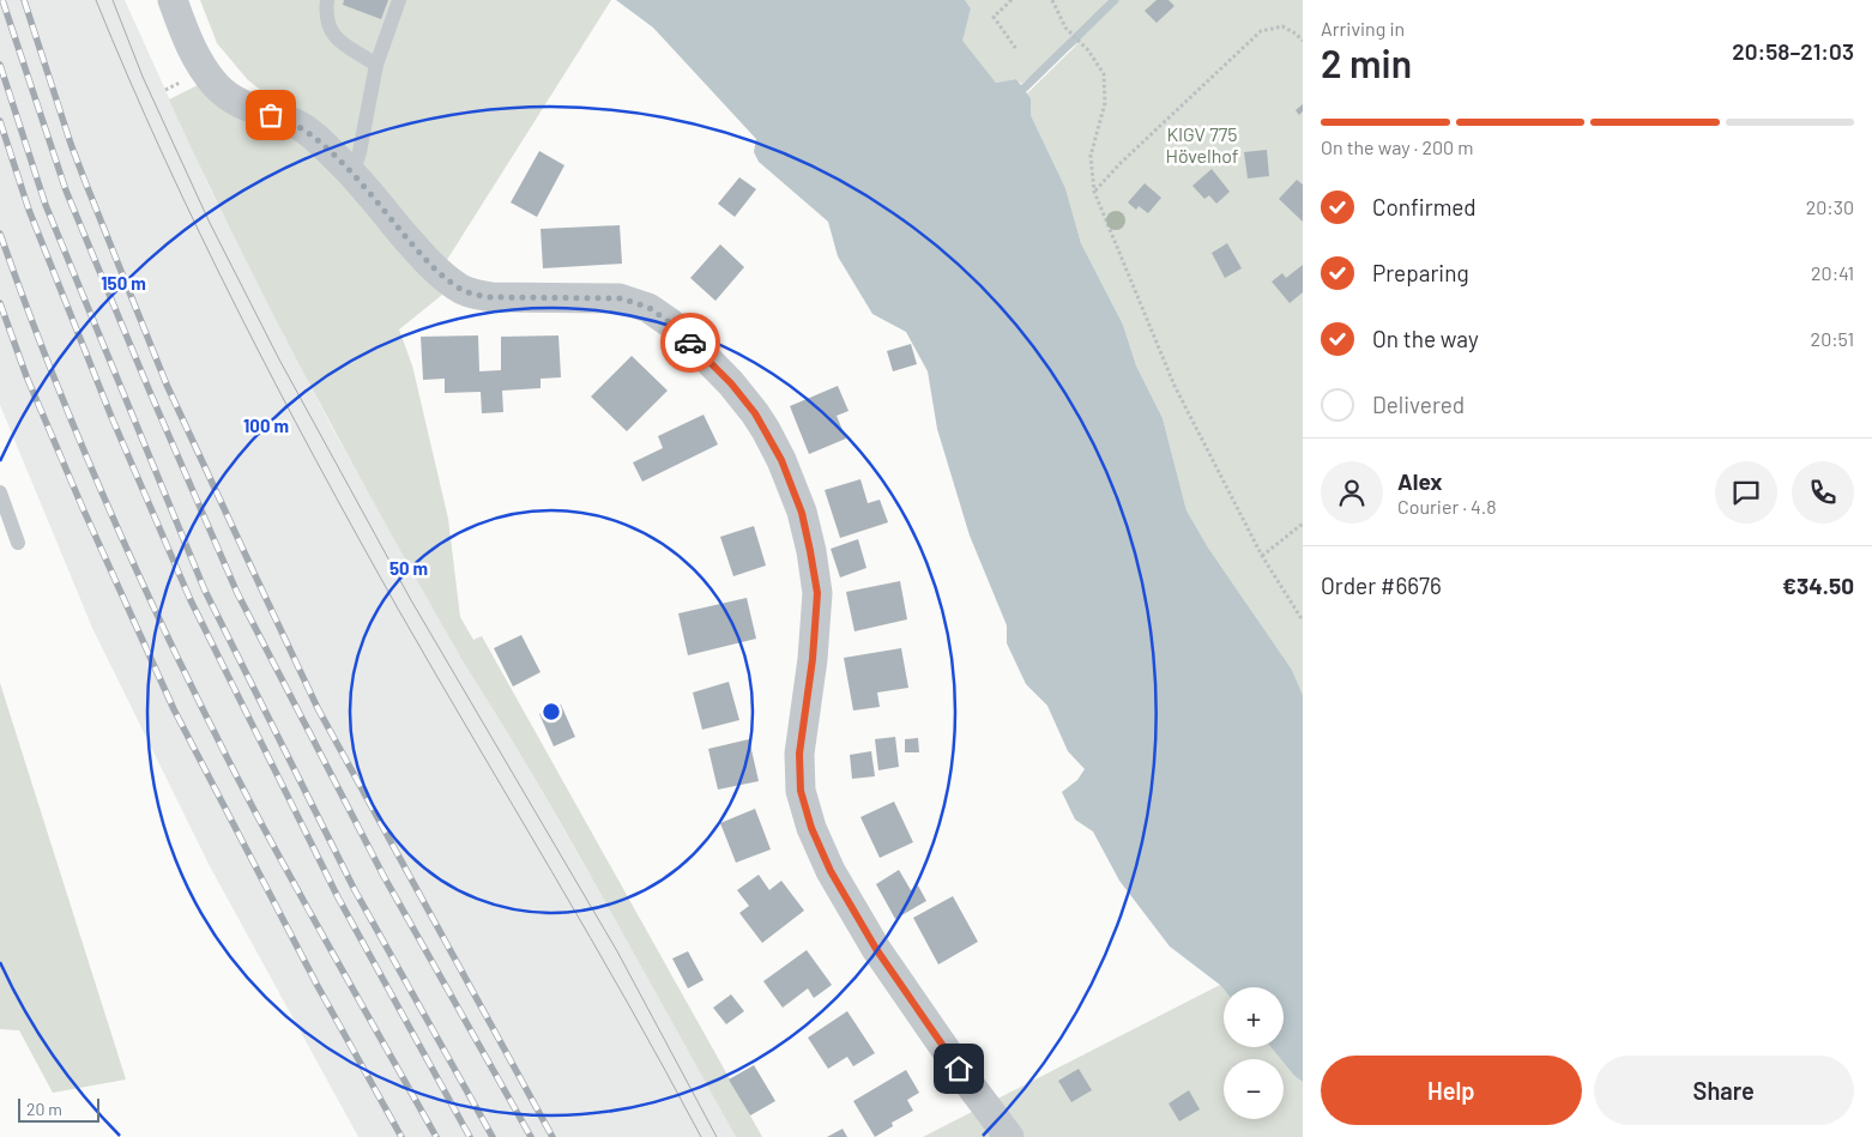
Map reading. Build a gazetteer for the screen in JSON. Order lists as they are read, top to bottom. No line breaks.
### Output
{"parks":["KlGV 775 Hövelhof"],"scale_bar":"20 m","page":{"heading":["2 min","Arriving in","20:58–21:03"],"panel":["Alex","Courier · 4.8","Order #6676","€34.50"],"bar":"On the way · 200 m","list":[["Confirmed","20:30"],["Preparing","20:41"],["On the way","20:51"],"Delivered"],"map_buttons":["+","−"],"buttons":["Help","Share"],"scale":"20 m"},"rings":["150 m","100 m","50 m"]}
